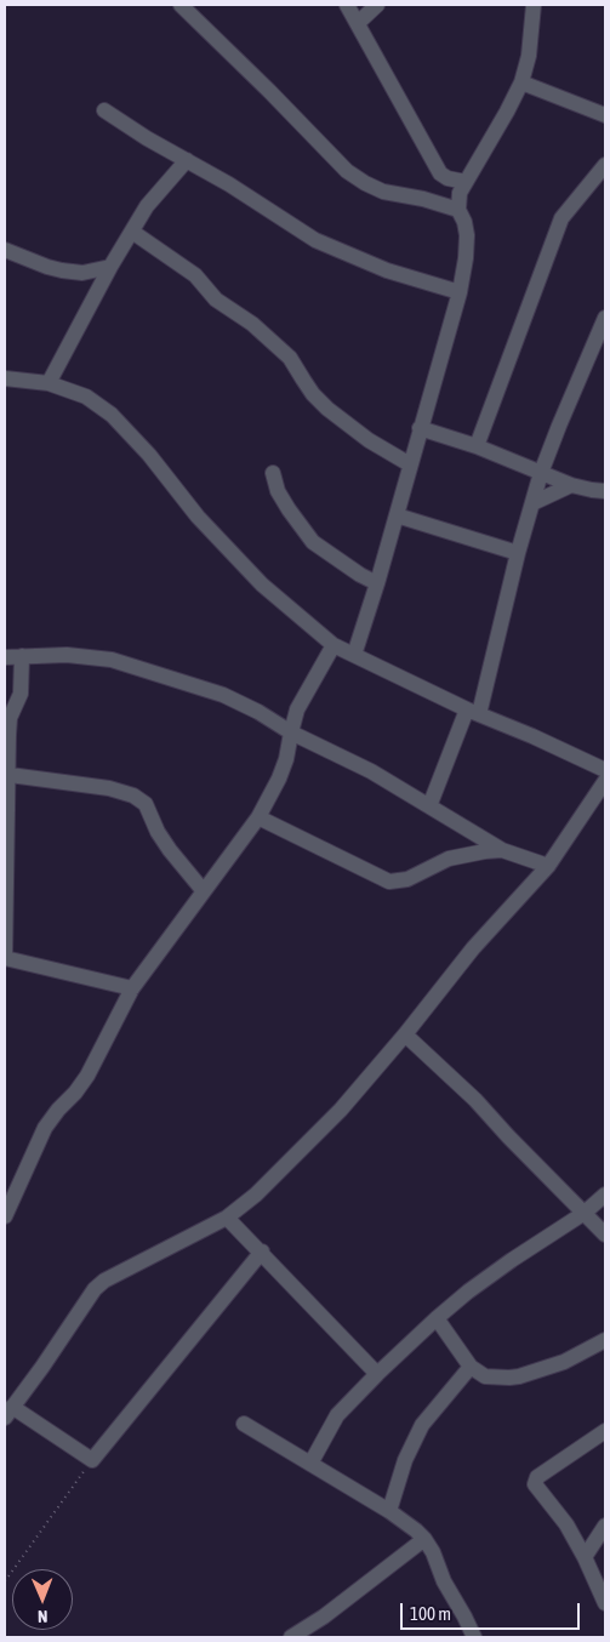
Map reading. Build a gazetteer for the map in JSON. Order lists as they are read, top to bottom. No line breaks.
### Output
{"scale_bar":"100 m","north":"bottom"}
